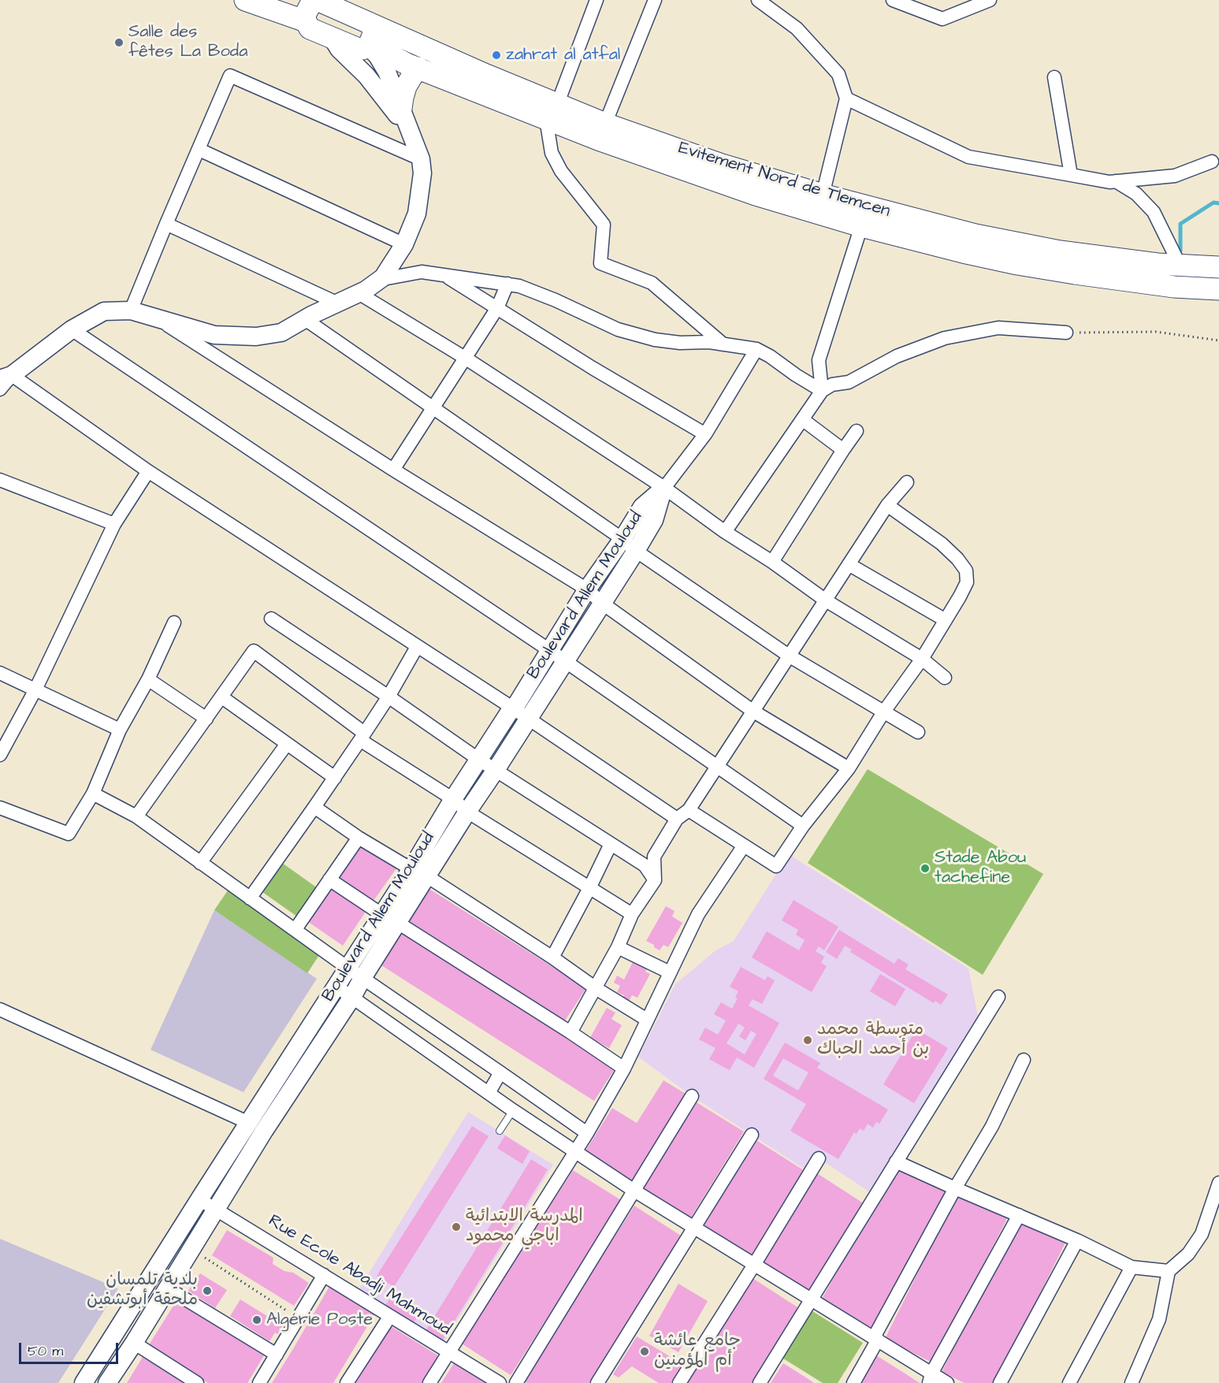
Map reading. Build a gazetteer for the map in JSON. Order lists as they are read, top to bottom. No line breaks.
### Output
{"streets":{"highway":["Evitement Nord de Tlemcen"],"main road":["Boulevard Allem Mouloud"],"street":["Rue Ecole Abadji Mahmoud"]},"crossings":[["Boulevard Allem Mouloud","Rue Ecole Abadji Mahmoud"]],"places":["Salle des fêtes La Boda","zahrat al atfal","Stade Abou tachefine","متوسطة محمد بن أحمد الحباك","المدرسة الابتدائية اباجي محمود","بلدية تلمسان ملحقة أبوتشفين","Algérie Poste","جامع عائشة أم المؤمنين"],"scale_bar":"50 m"}
